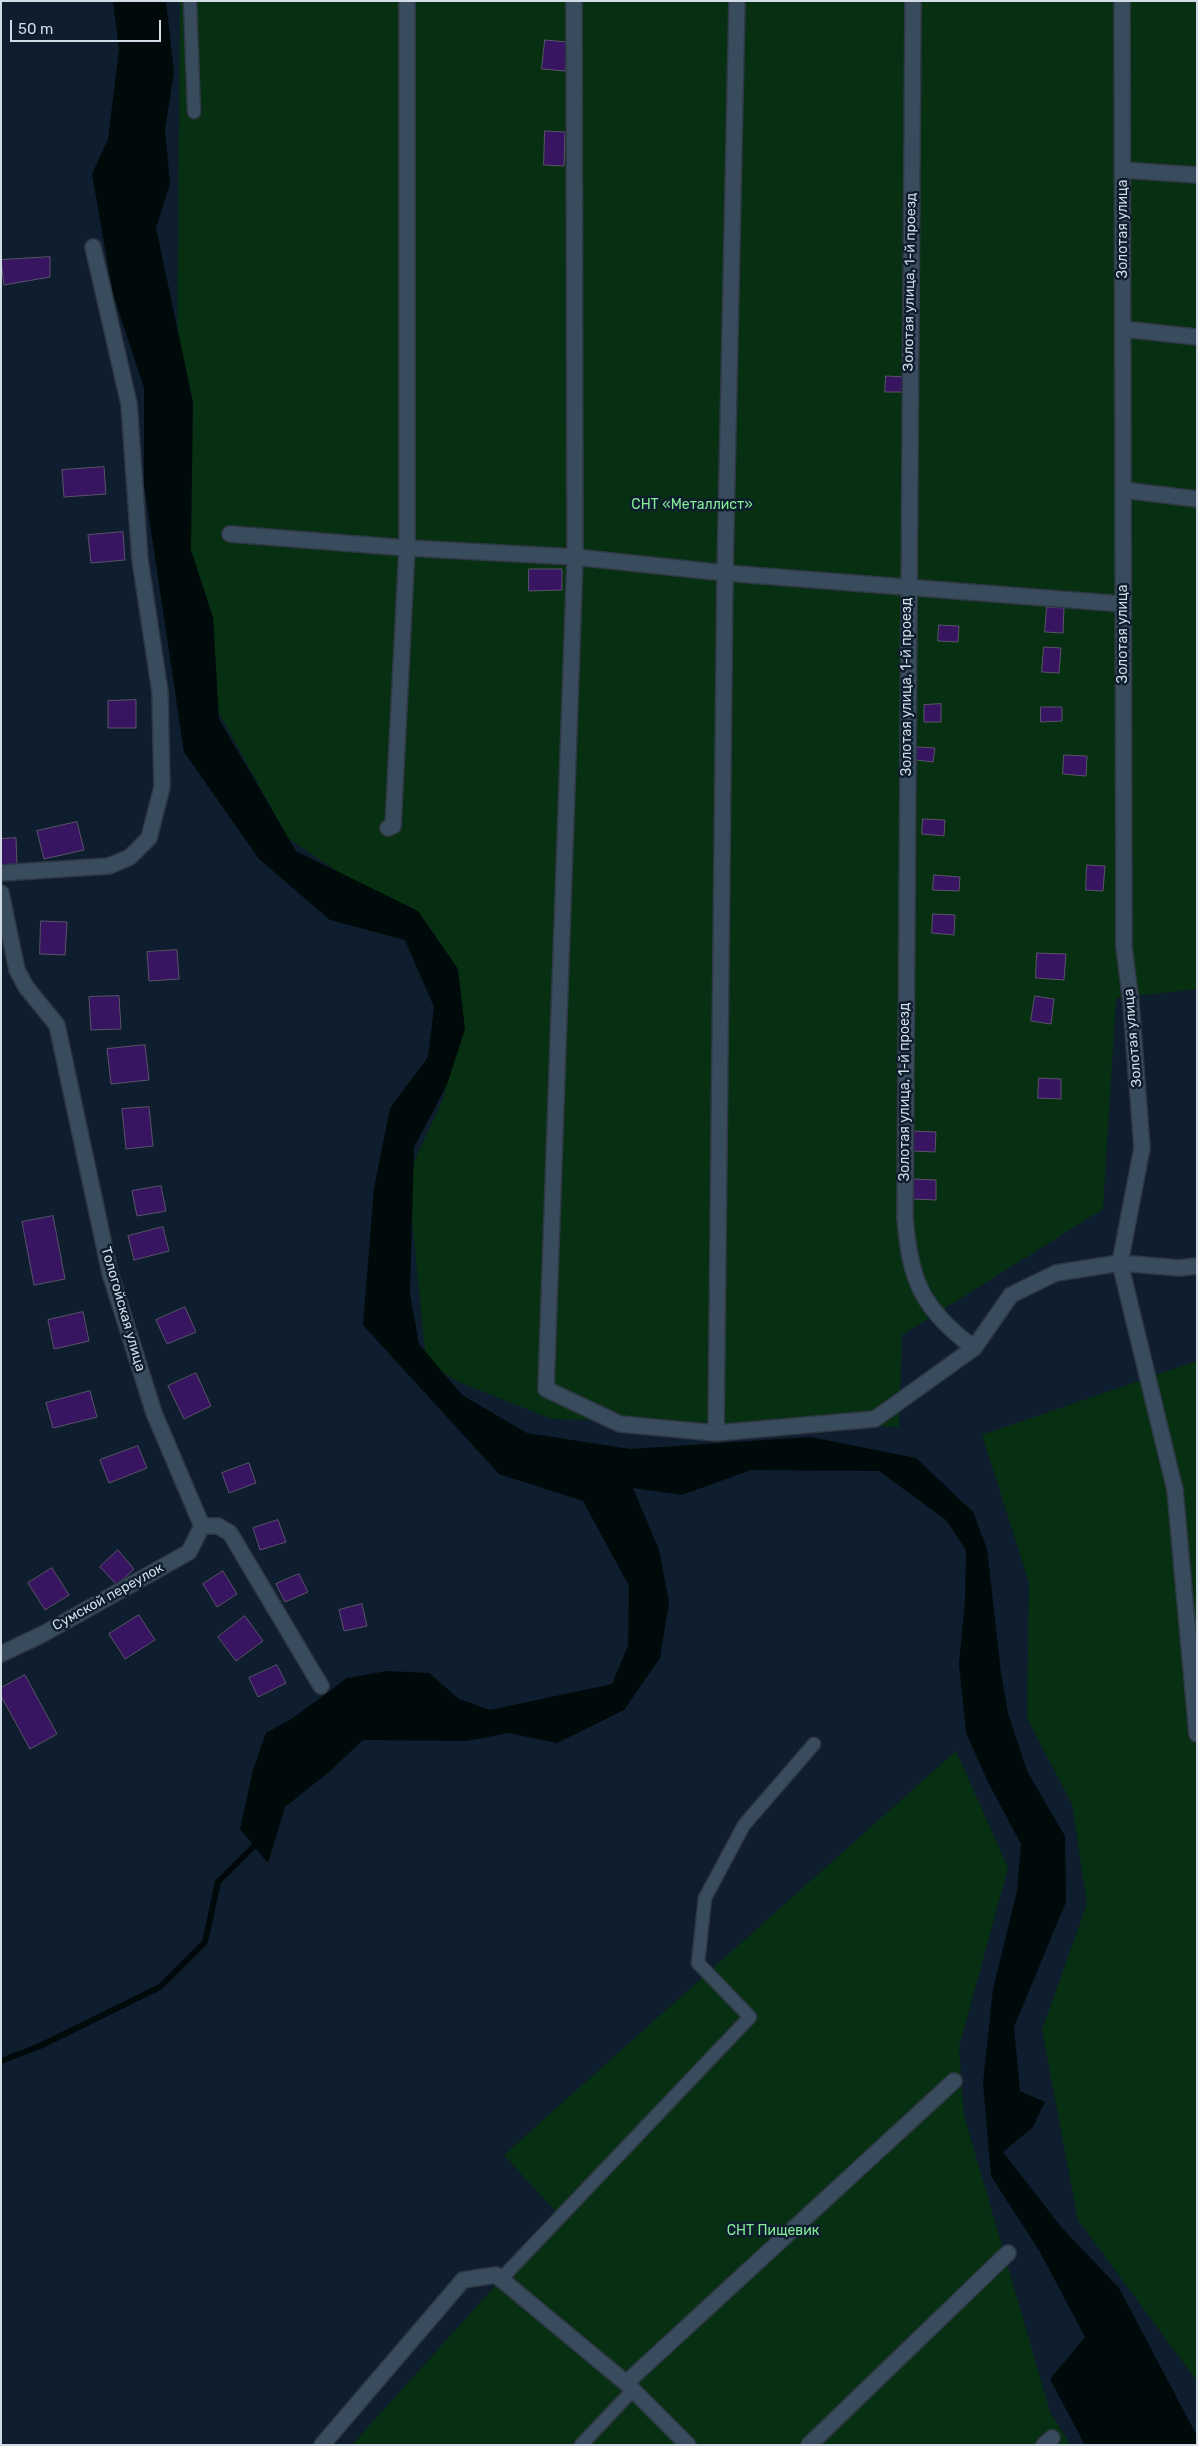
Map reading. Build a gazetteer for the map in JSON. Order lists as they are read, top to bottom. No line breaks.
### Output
{"streets":{"street":["Золотая улица","Золотая улица, 1-й проезд","Тологойская улица","Сумской переулок"]},"crossings":[["Тологойская улица","Сумской переулок"]],"parks":["СНТ «Металлист»","СНТ Пищевик"],"scale_bar":"50 m"}
